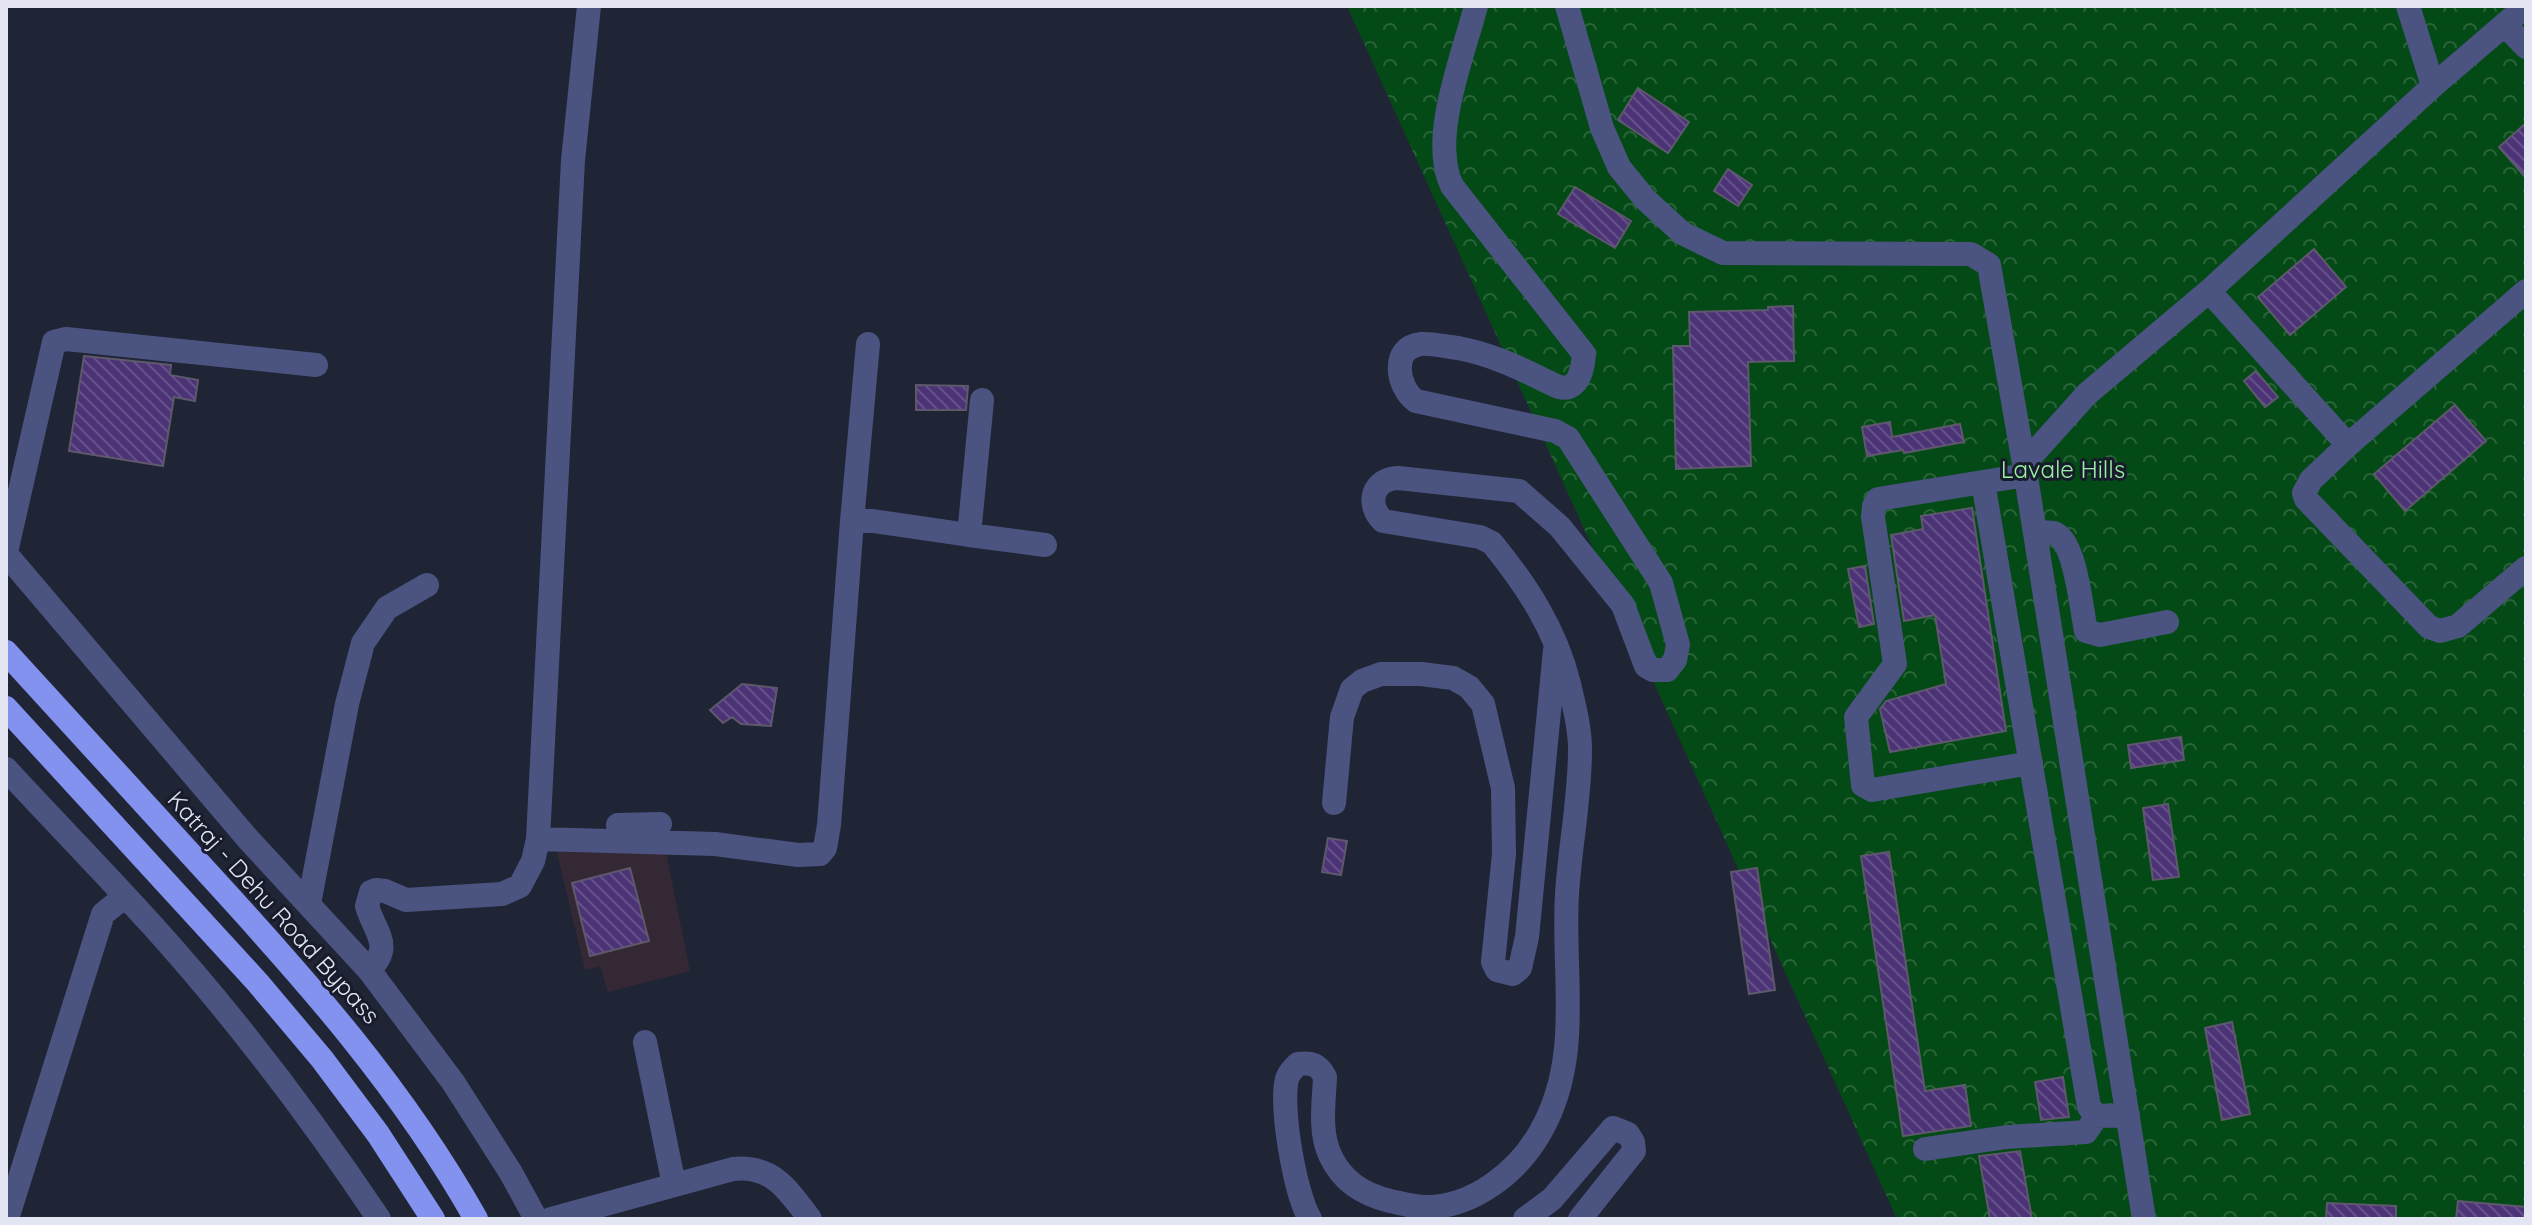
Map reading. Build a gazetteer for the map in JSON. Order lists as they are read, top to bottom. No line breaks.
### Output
{"streets":{"highway":["Katraj - Dehu Road Bypass"]},"parks":["Lavale Hills"]}
